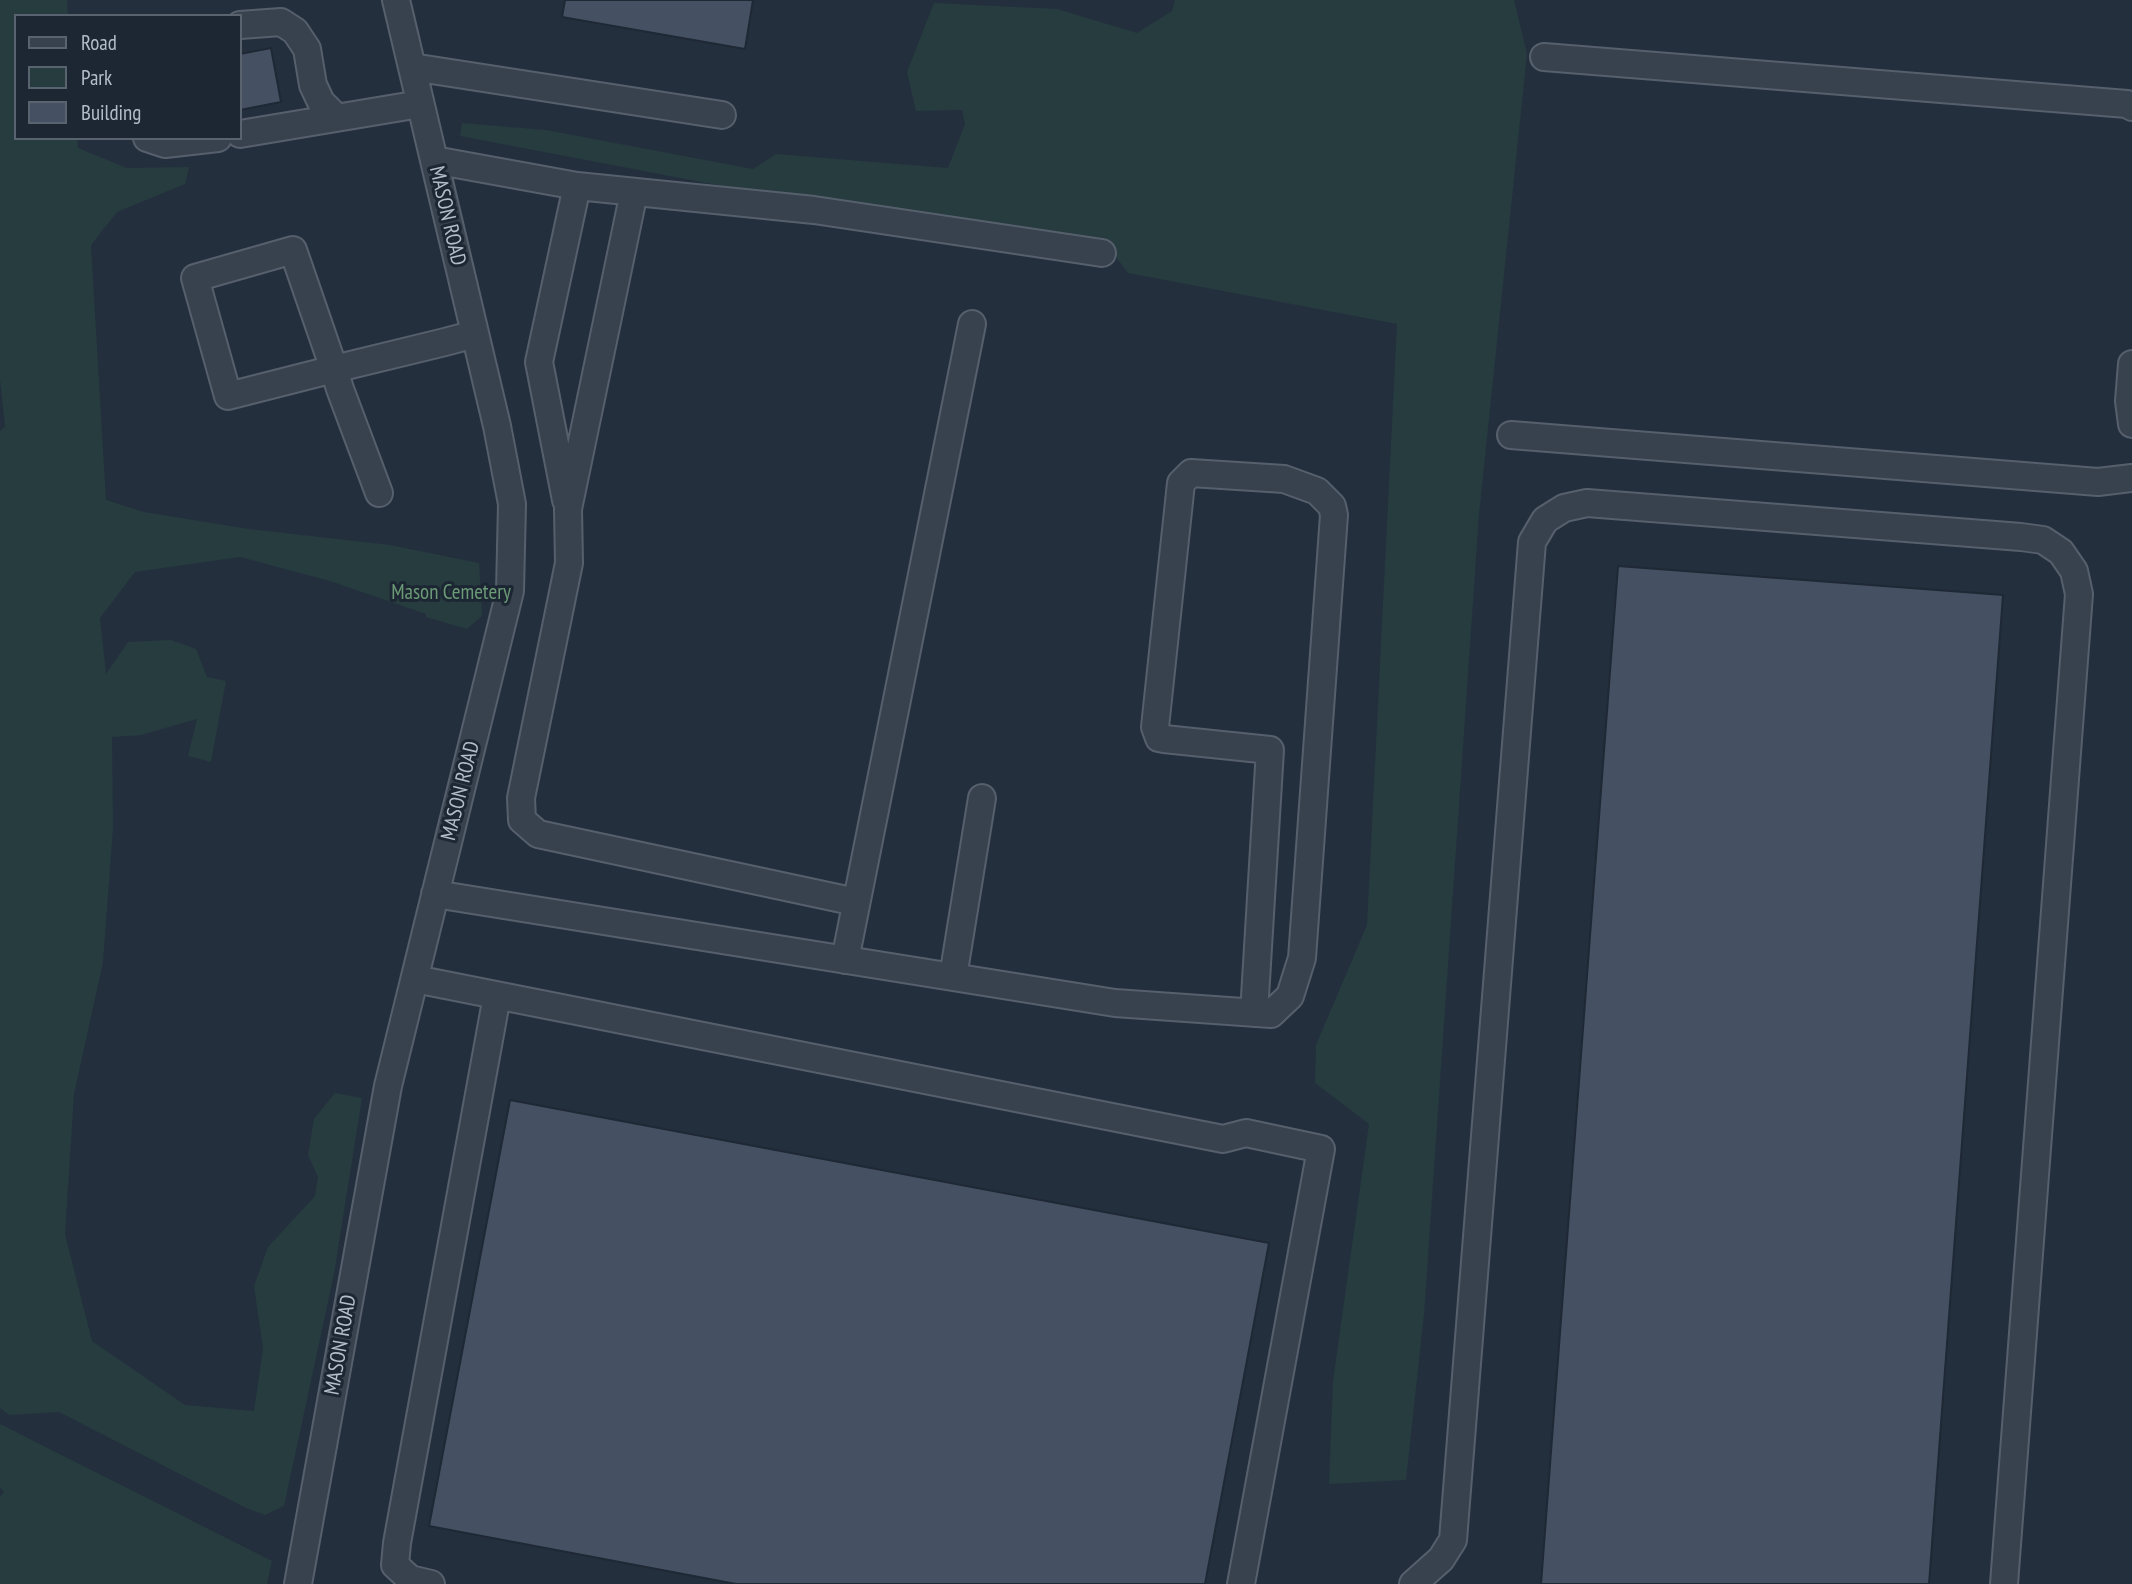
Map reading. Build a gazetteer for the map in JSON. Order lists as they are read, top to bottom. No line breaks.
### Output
{"streets":{"street":["MASON ROAD"]},"parks":["Mason Cemetery"],"legend":["Road","Park","Building"]}
